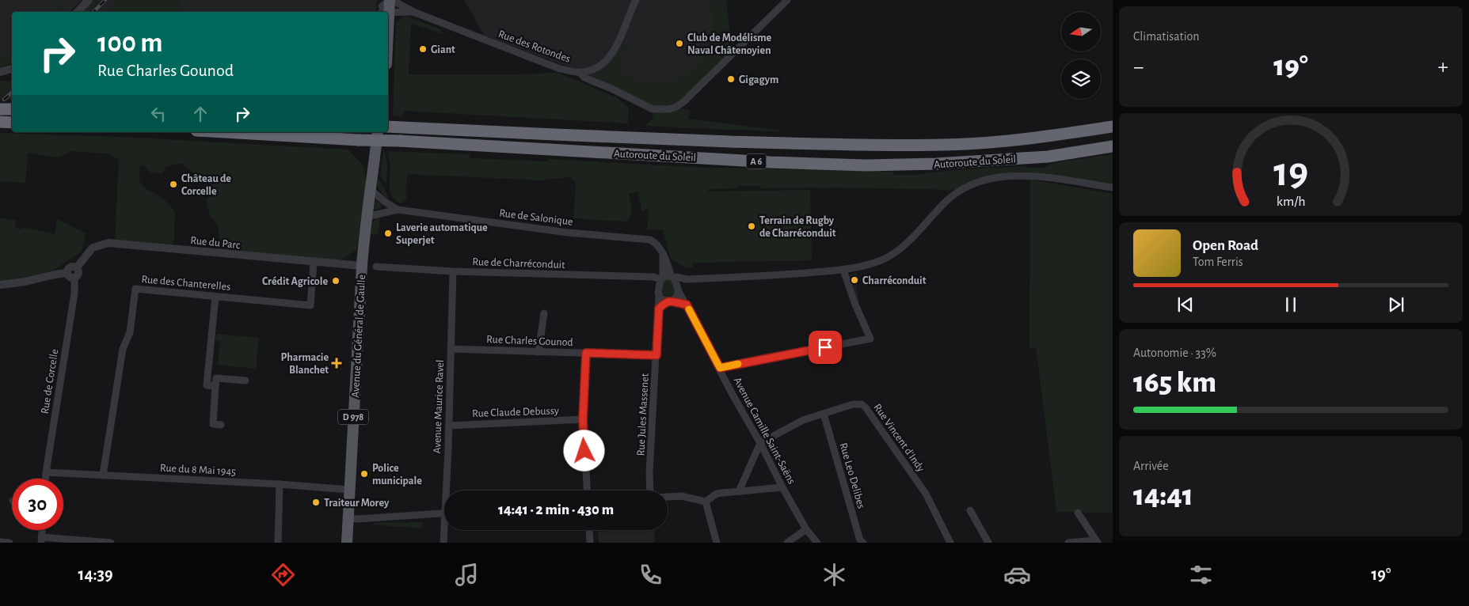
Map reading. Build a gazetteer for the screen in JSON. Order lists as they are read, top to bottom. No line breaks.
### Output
{"streets":{"highway":["Autoroute du Soleil","A 6"],"main road":["Avenue du Général de Gaulle","D 978"],"street":["Rue des Rotondes","Rue de Salonique","Rue du Parc","Rue de Charréconduit","Rue des Chanterelles","Rue Charles Gounod","Rue de Corcelle","Avenue Maurice Ravel","Rue Claude Debussy","Rue Jules Massenet","Avenue Camille Saint-Saëns","Rue Vincent d'Indy","Rue du 8 Mai 1945","Rue Leo Delibes"]},"crossings":[["Rue de Salonique","Rue de Charréconduit"],["Rue de Salonique","Avenue du Général de Gaulle"],["Rue de Salonique","Rue Jules Massenet"],["Rue de Salonique","Avenue Camille Saint-Saëns"],["Rue du Parc","Rue des Chanterelles"],["Rue du Parc","Avenue du Général de Gaulle"],["Rue du Parc","Rue de Corcelle"],["Rue de Charréconduit","Avenue Maurice Ravel"],["Rue de Charréconduit","Rue Jules Massenet"],["Rue de Charréconduit","Avenue Camille Saint-Saëns"],["Rue des Chanterelles","Rue du 8 Mai 1945"],["Avenue du Général de Gaulle","Rue du 8 Mai 1945"],["Rue Charles Gounod","Avenue Maurice Ravel"],["Rue Charles Gounod","Rue Jules Massenet"],["Rue de Corcelle","Rue du 8 Mai 1945"],["Avenue Maurice Ravel","Rue Claude Debussy"],["Rue Jules Massenet","Avenue Camille Saint-Saëns"],["Avenue Camille Saint-Saëns","Rue Vincent d'Indy"],["Rue Vincent d'Indy","Rue Leo Delibes"]],"places":{"other":["Club de Modélisme Naval Châtenoyien","Giant","Gigagym","Château de Corcelle","Terrain de Rugby de Charréconduit","Laverie automatique Superjet","Charréconduit","Crédit Agricole","Police municipale","Traiteur Morey"],"health":["Pharmacie Blanchet"]},"north":"left","page":{"tile":["Climatisation",["Autonomie · 33%","165 km"],["Arrivée","14:41"]],"turn":["100 m","Rue Charles Gounod"],"heat":["−","19°","+"],"song":["Open Road","Tom Ferris"],"limit":"30","trip":"14:41 · 2 min · 430 m","tabs":["14:39","19°"],"gauge":["19","km/h"]}}
